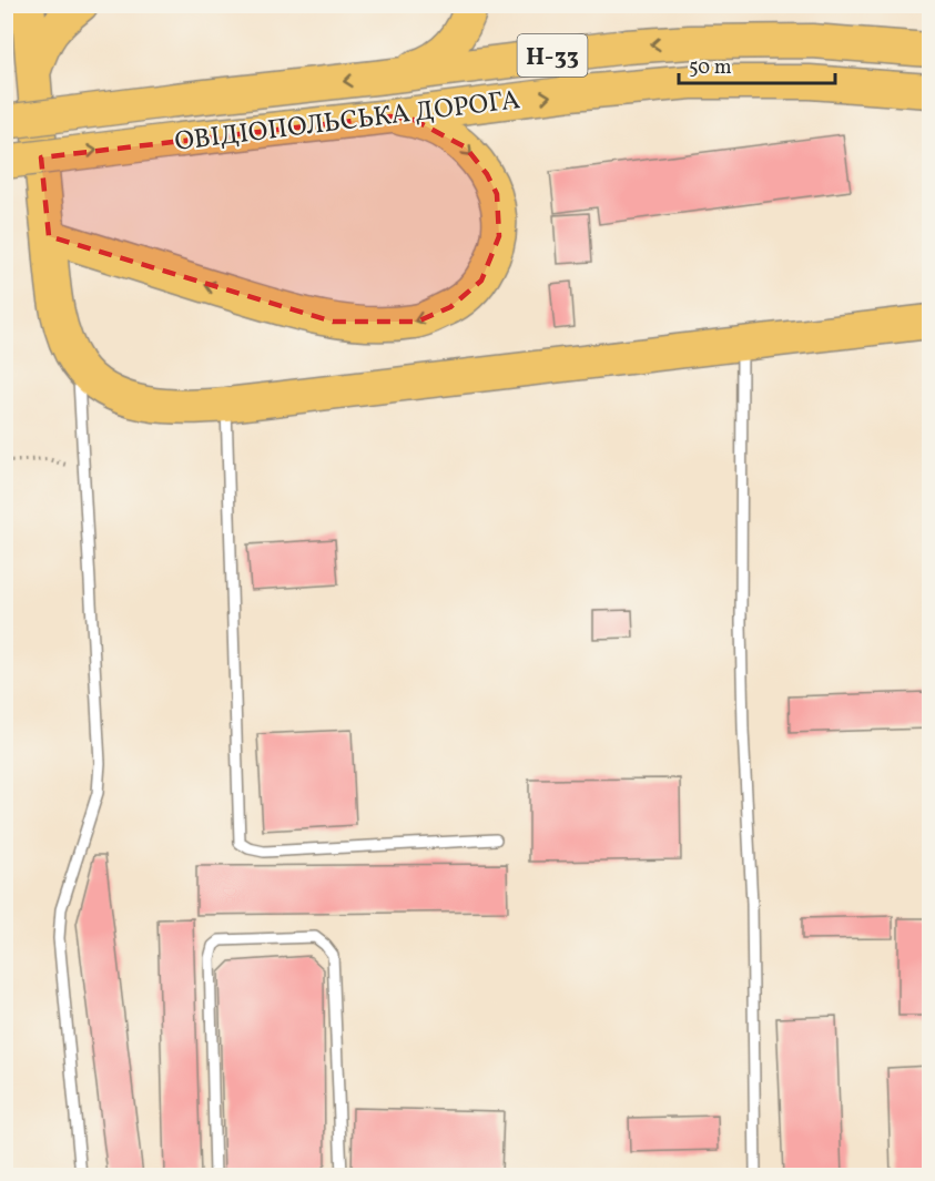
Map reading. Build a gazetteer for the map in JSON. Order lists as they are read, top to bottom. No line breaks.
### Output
{"streets":{"main road":["Н-33","ОВІДІОПОЛЬСЬКА ДОРОГА"]},"scale_bar":"50 m"}
